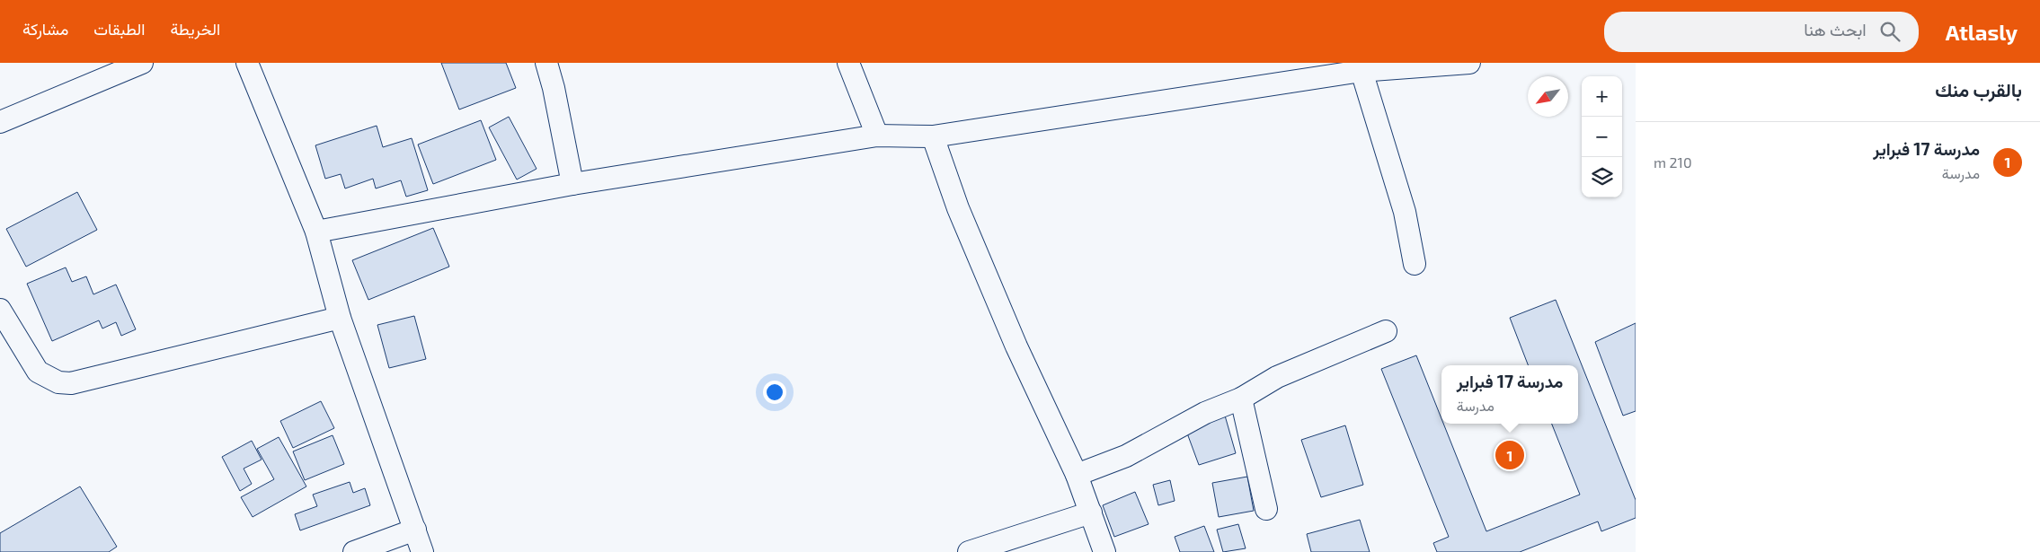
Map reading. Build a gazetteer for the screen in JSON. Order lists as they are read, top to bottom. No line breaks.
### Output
{"north":"bottom left","page":{"header":"Atlasly","search":"ابحث هنا","nav":["الخريطة","الطبقات","مشاركة"],"heading":"بالقرب منك","map_buttons":["+","−"],"list":[{"mark":"1","name":"مدرسة 17 فبراير","note":"مدرسة","value":"210 m"}],"popup":["مدرسة 17 فبراير","مدرسة"],"pins":"1"}}
